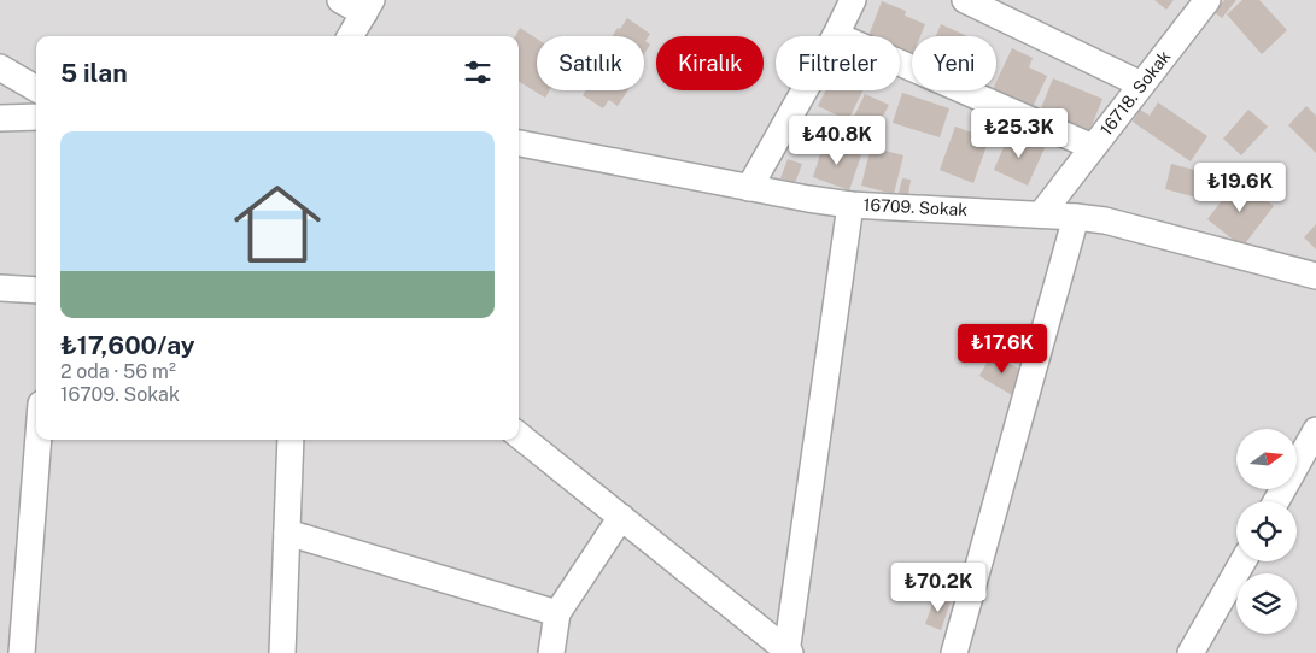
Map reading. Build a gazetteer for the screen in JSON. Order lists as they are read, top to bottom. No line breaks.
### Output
{"streets":{"street":["16718. Sokak","16709. Sokak"]},"crossings":[["16718. Sokak","16709. Sokak"]],"north":"right","page":{"chip":["Satılık","Kiralık","Filtreler","Yeni"],"heading":"5 ilan","price":["₺25.3K","₺40.8K","₺19.6K","₺17.6K","₺70.2K"],"list":[{"name":"₺17,600/ay","note":"2 oda · 56 m² · 16709. Sokak"}]}}
